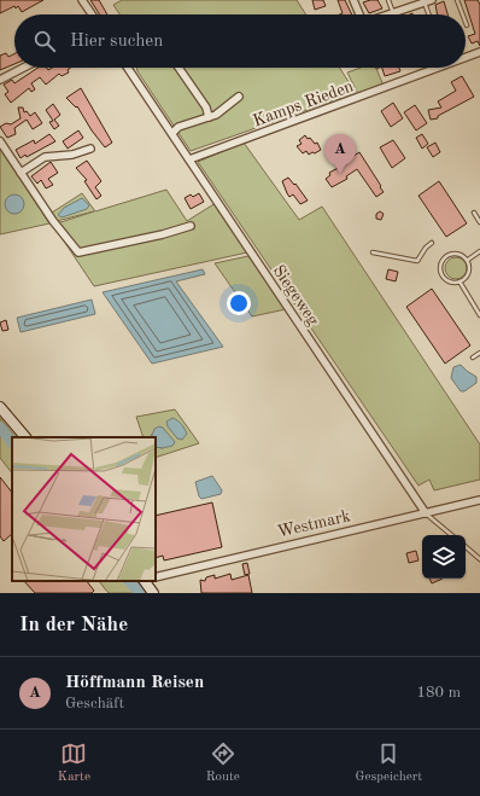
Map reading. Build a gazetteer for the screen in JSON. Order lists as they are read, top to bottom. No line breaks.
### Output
{"streets":{"street":["Kamps Rieden","Siegeweg","Westmark"]},"crossings":[["Kamps Rieden","Siegeweg"],["Siegeweg","Westmark"]],"page":{"search":"Hier suchen","pins":"A","heading":"In der Nähe","list":[{"mark":"A","name":"Höffmann Reisen","note":"Geschäft","value":"180 m"}],"nav":["Karte","Route","Gespeichert"]}}
